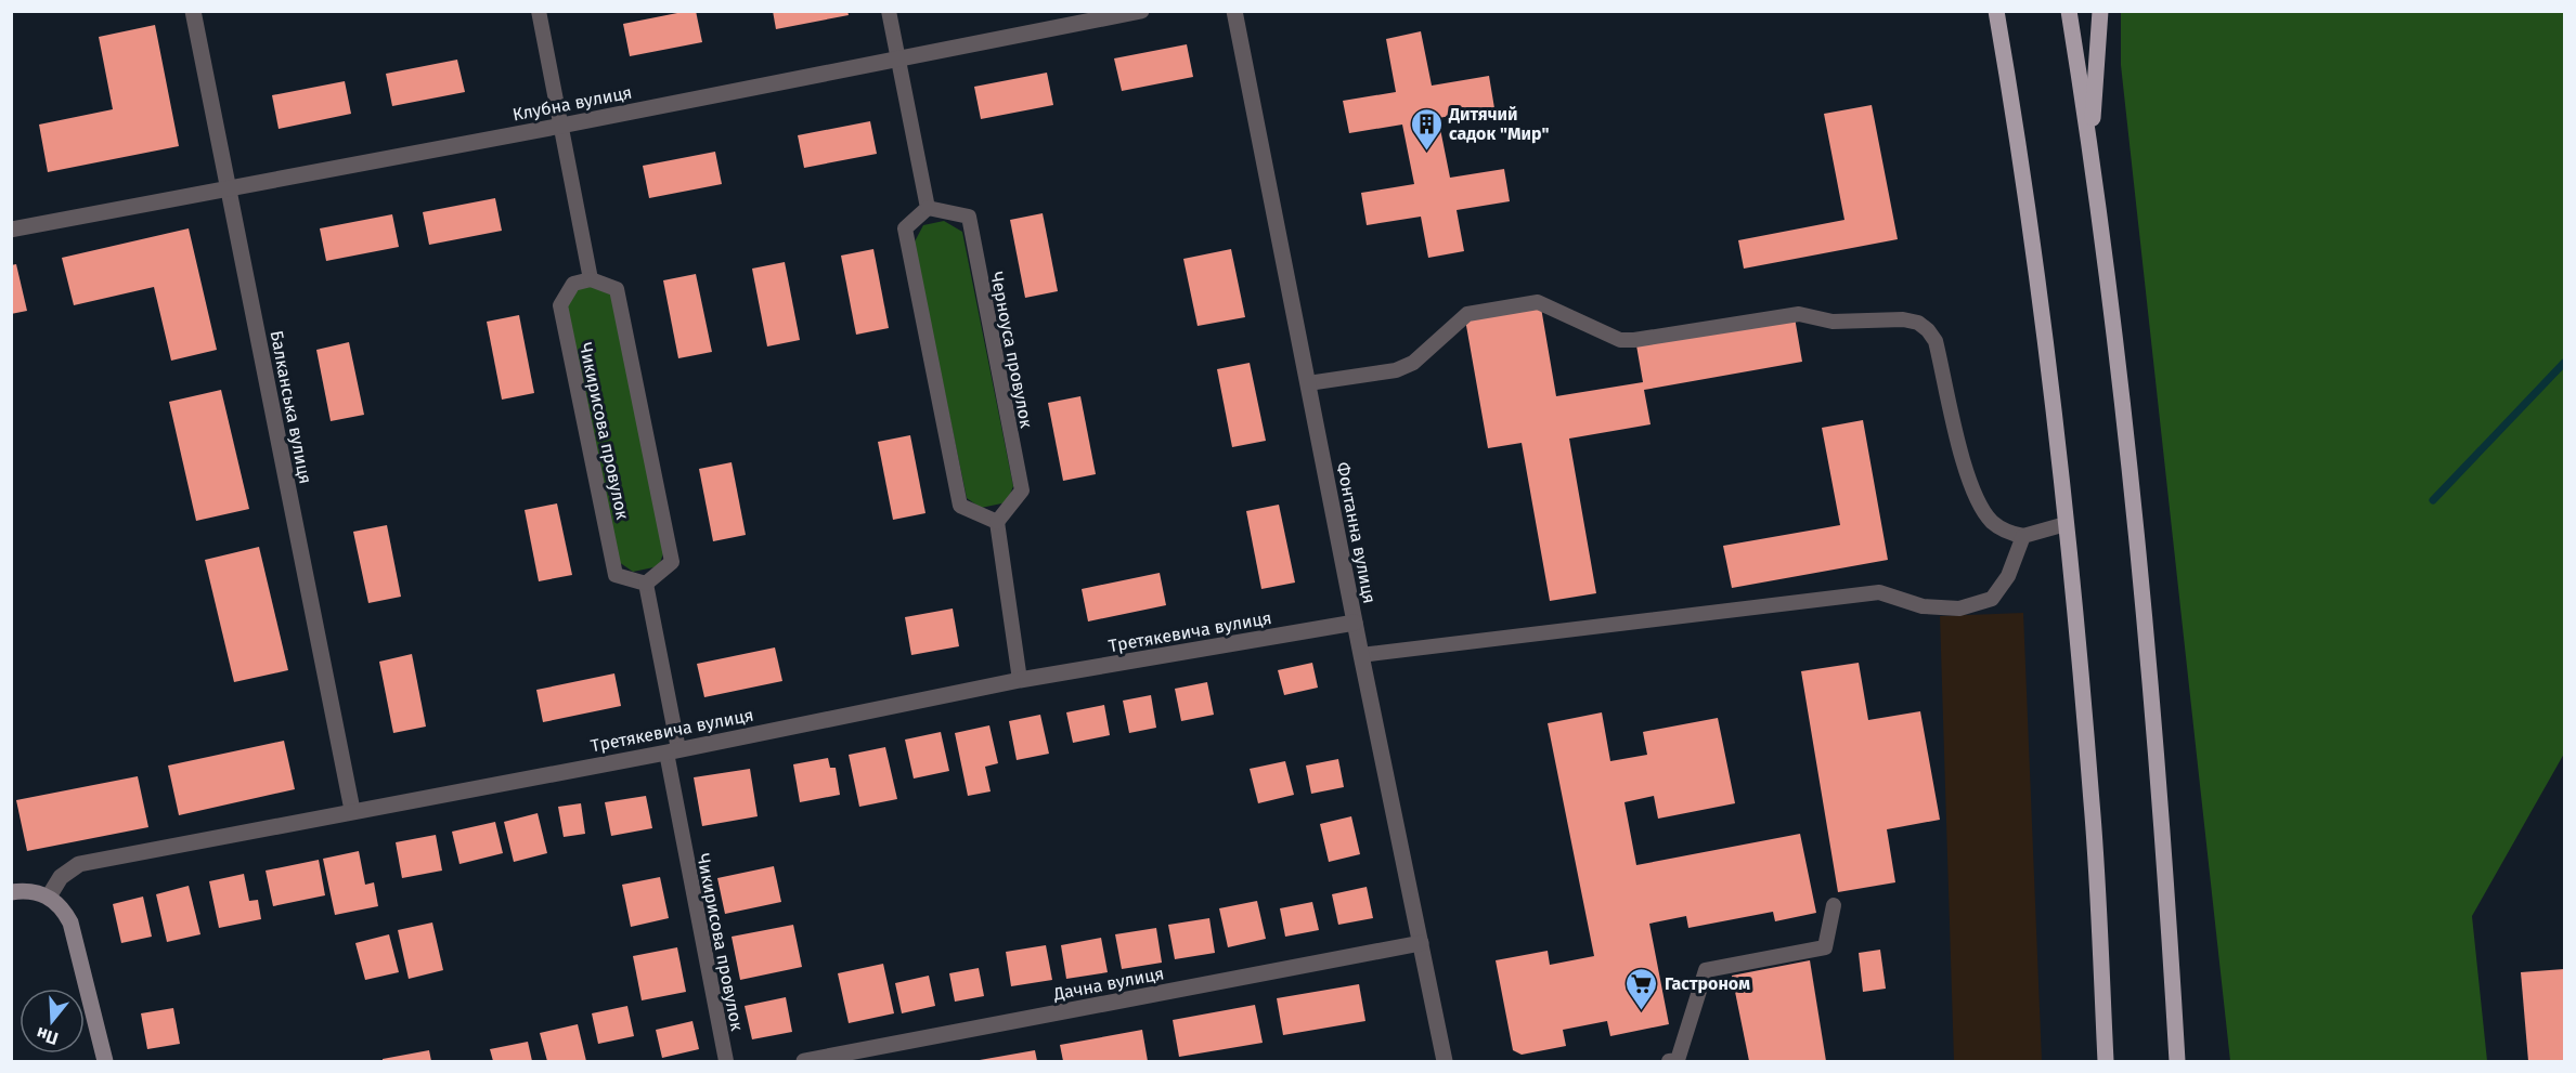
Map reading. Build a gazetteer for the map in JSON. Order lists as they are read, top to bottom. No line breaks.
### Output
{"streets":{"street":["Клубна вулиця","Балканська вулиця","Фонтанна вулиця","Третякевича вулиця","Дачна вулиця"],"lane":["Черноуса провулок","Чикирисова провулок"]},"crossings":[["Клубна вулиця","Балканська вулиця"],["Балканська вулиця","Третякевича вулиця"],["Чикирисова провулок","Третякевича вулиця"],["Фонтанна вулиця","Третякевича вулиця"],["Фонтанна вулиця","Дачна вулиця"]],"places":{"building":["Дитячий садок \"Мир\""],"supermarket":["Гастроном"]},"north":"bottom"}
